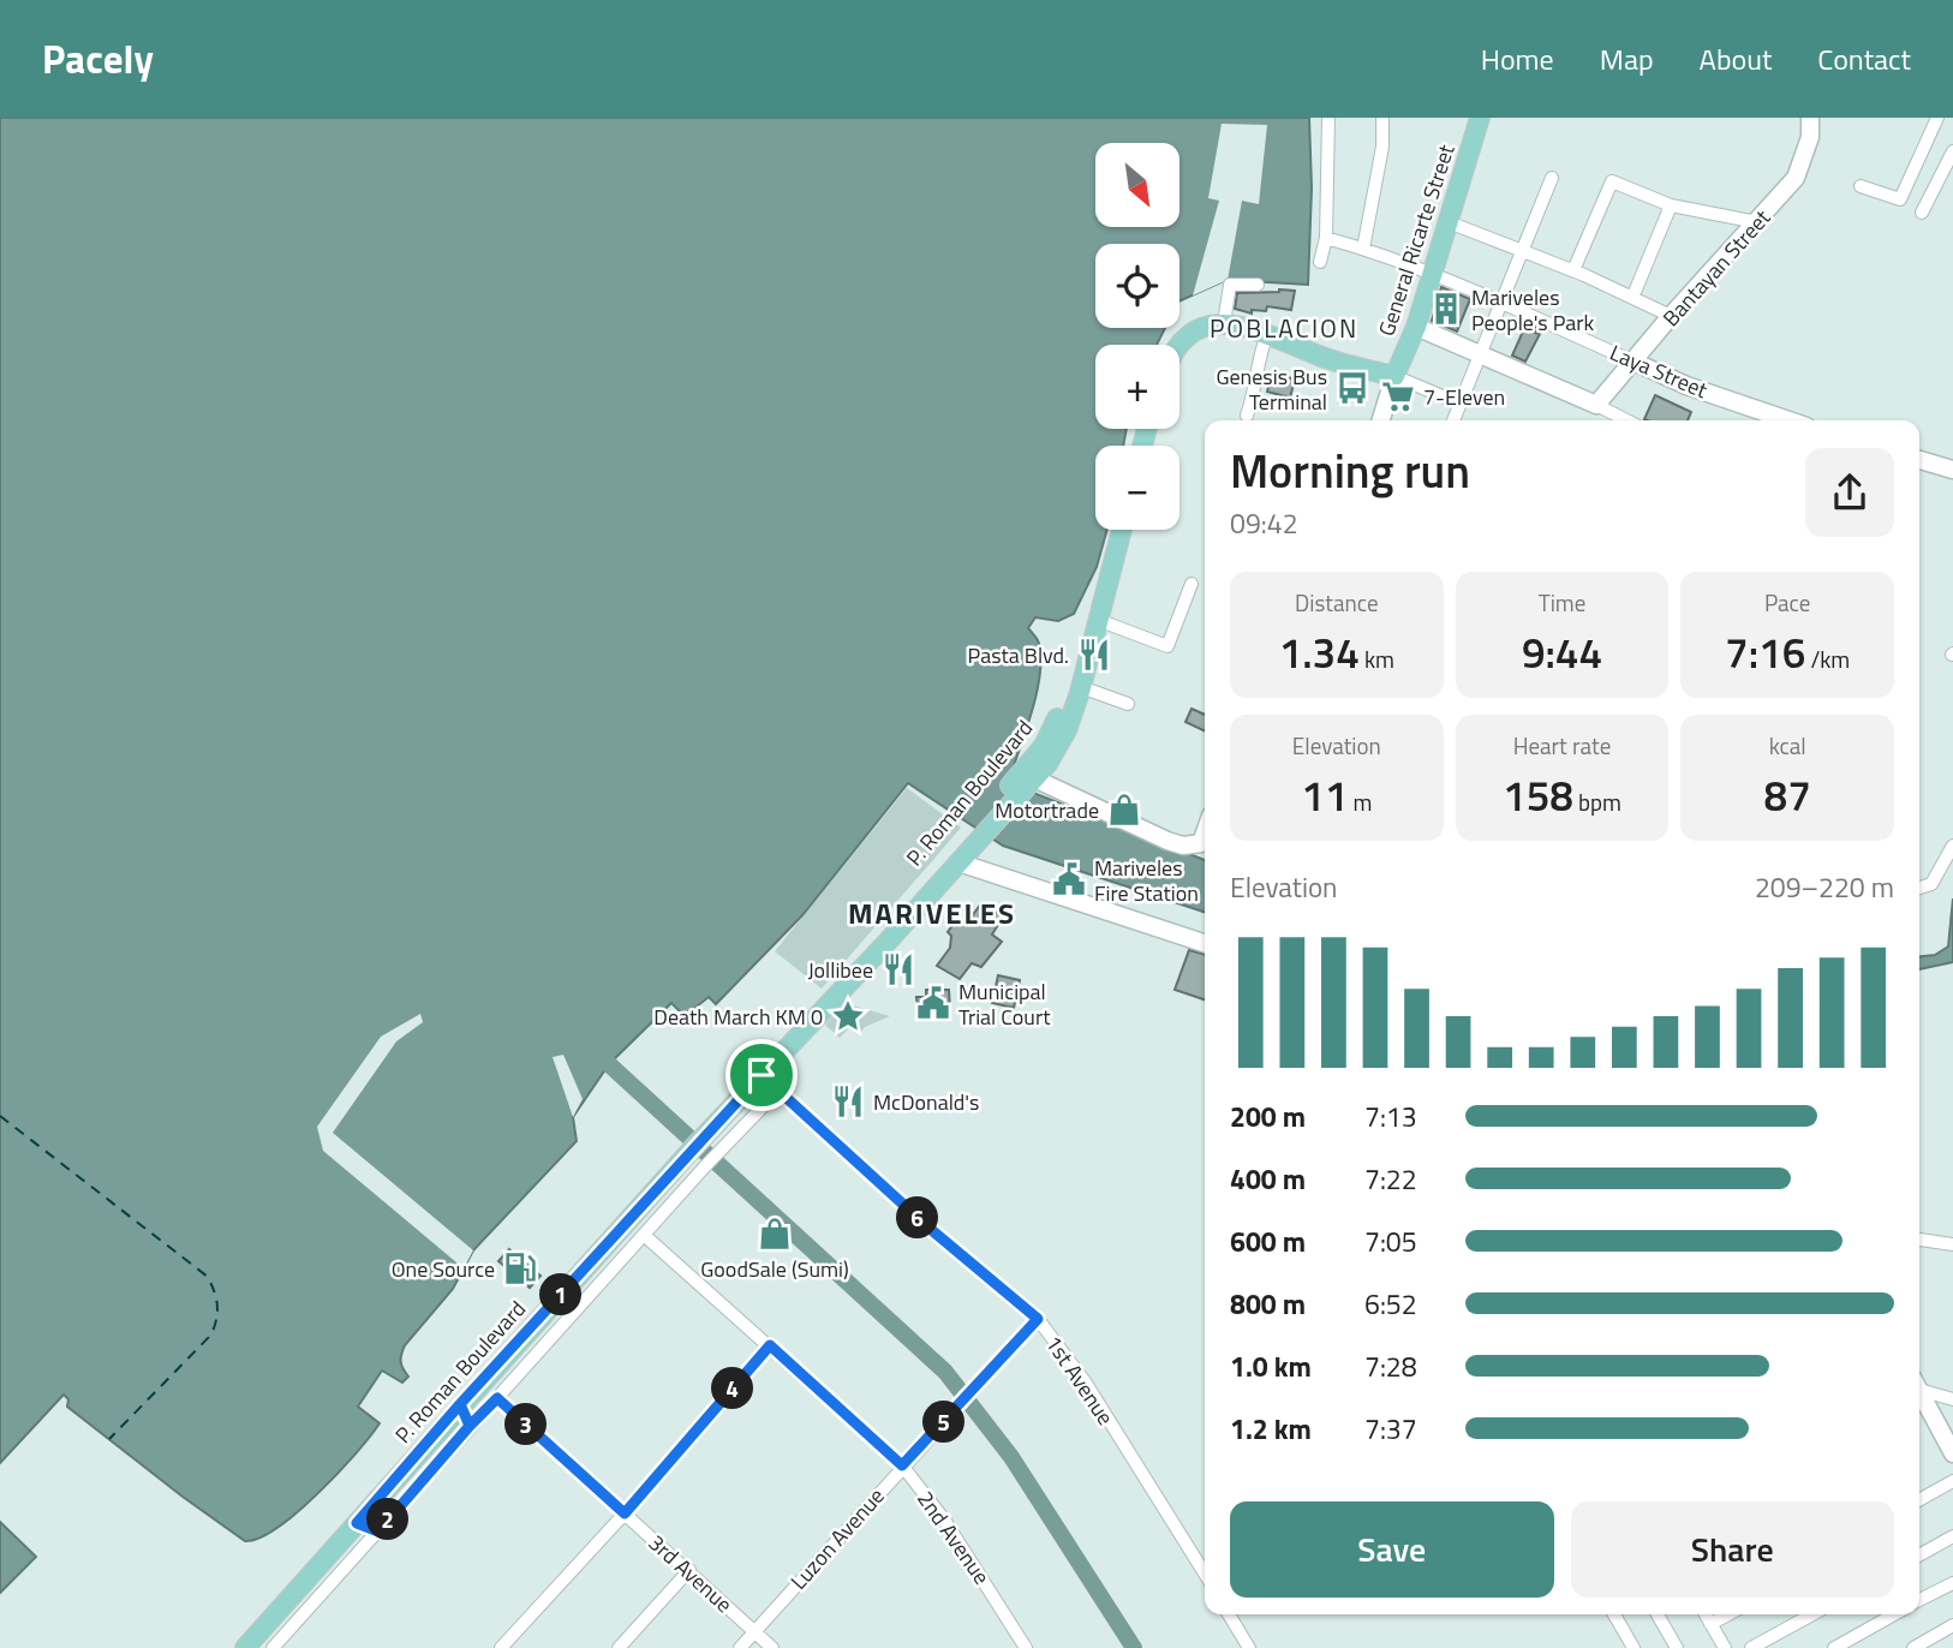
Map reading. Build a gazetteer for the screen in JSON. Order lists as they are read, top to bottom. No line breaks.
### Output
{"streets":{"main road":["General Ricarte Street","P. Roman Boulevard"],"street":["Bantayan Street","Laya Street","1st Avenue","2nd Avenue","Luzon Avenue","3rd Avenue"]},"crossings":[["General Ricarte Street","Laya Street"],["Bantayan Street","Laya Street"],["P. Roman Boulevard","1st Avenue"],["1st Avenue","Luzon Avenue"],["2nd Avenue","Luzon Avenue"],["Luzon Avenue","3rd Avenue"]],"districts":["POBLACION","MARIVELES"],"places":{"building":["Mariveles People's Park"],"bus stop":["Genesis Bus Terminal"],"supermarket":["7-Eleven"],"restaurant":["Pasta Blvd.","Jollibee","McDonald's"],"shop":["Motortrade","GoodSale (Sumi)"],"public building":["Mariveles Fire Station","Municipal Trial Court"],"place":["Death March KM 0"],"fuel station":["One Source"]},"north":"bottom right","page":{"header":"Pacely","nav":["Home","Map","About","Contact"],"map_buttons":["+","−"],"heading":["Morning run","09:42"],"stats":[["Distance","1.34 km"],["Time","9:44"],["Pace","7:16 /km"],["Elevation","11 m"],["Heart rate","158 bpm"],["kcal","87"]],"chart":["Elevation","209–220 m"],"list":[{"name":"200 m","note":"7:13"},{"name":"400 m","note":"7:22"},{"name":"600 m","note":"7:05"},{"name":"800 m","note":"6:52"},{"name":"1.0 km","note":"7:28"},{"name":"1.2 km","note":"7:37"}],"pins":["6","1","4","5","3","2"],"buttons":["Save","Share"]}}
